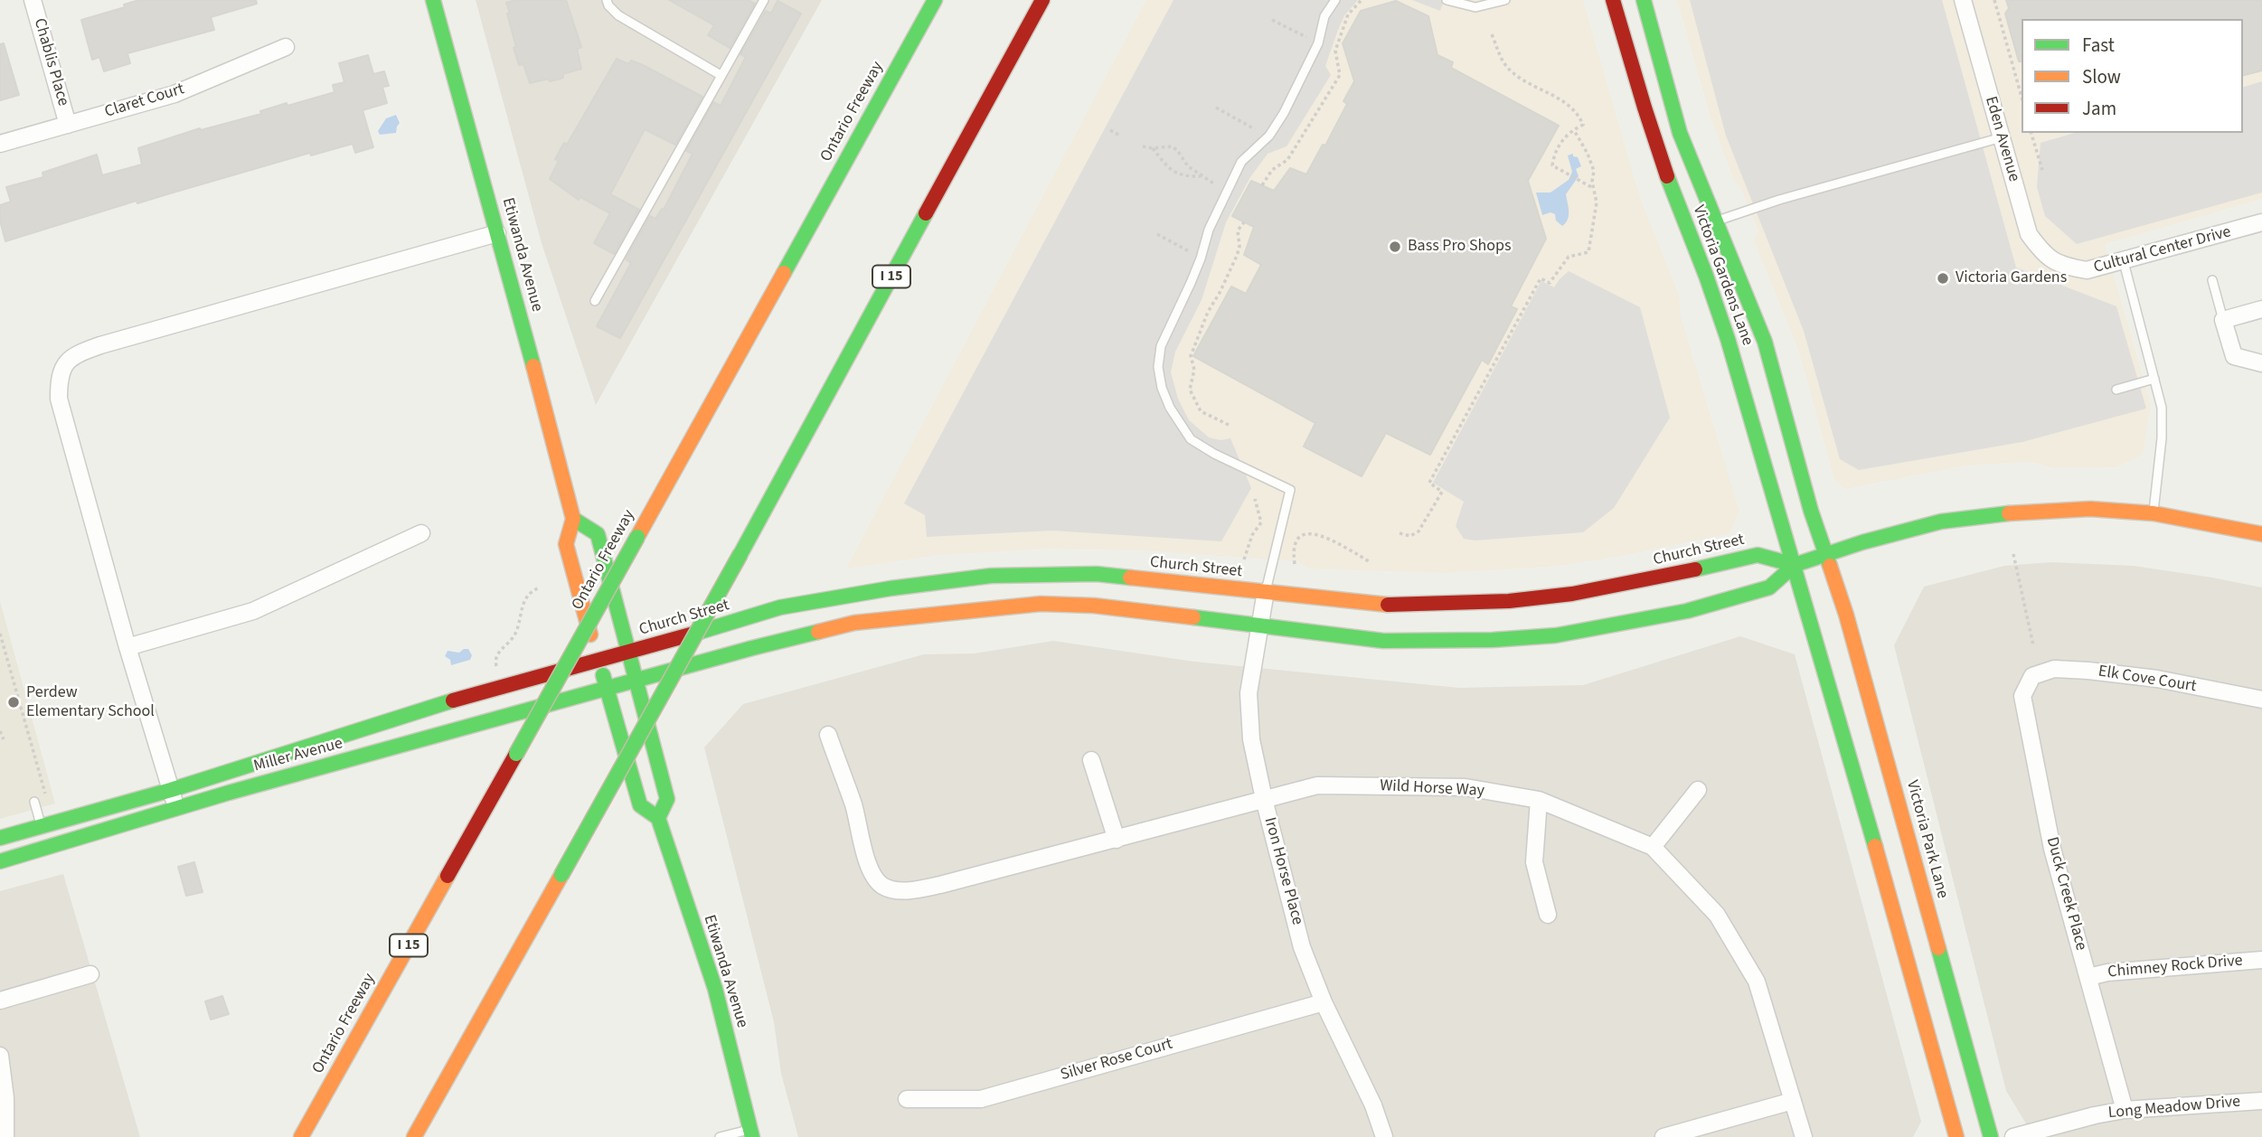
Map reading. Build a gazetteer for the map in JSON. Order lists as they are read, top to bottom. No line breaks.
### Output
{"streets":{"main road":["Ontario Freeway","Etiwanda Avenue","Victoria Gardens Lane","I 15","Church Street","Miller Avenue","Victoria Park Lane"],"street":["Chablis Place","Claret Court","Eden Avenue","Cultural Center Drive","Elk Cove Court","Wild Horse Way","Iron Horse Place","Duck Creek Place","Chimney Rock Drive","Silver Rose Court","Long Meadow Drive"]},"crossings":[["Chablis Place","Claret Court"],["Eden Avenue","Cultural Center Drive"],["Etiwanda Avenue","Church Street"],["Etiwanda Avenue","Miller Avenue"],["Victoria Gardens Lane","Church Street"],["Victoria Gardens Lane","Victoria Park Lane"],["Church Street","Miller Avenue"],["Church Street","Iron Horse Place"],["Elk Cove Court","Duck Creek Place"],["Wild Horse Way","Iron Horse Place"],["Iron Horse Place","Silver Rose Court"],["Duck Creek Place","Chimney Rock Drive"],["Duck Creek Place","Long Meadow Drive"]],"places":["Bass Pro Shops","Victoria Gardens","Perdew Elementary School"],"legend":["Fast","Slow","Jam"]}
